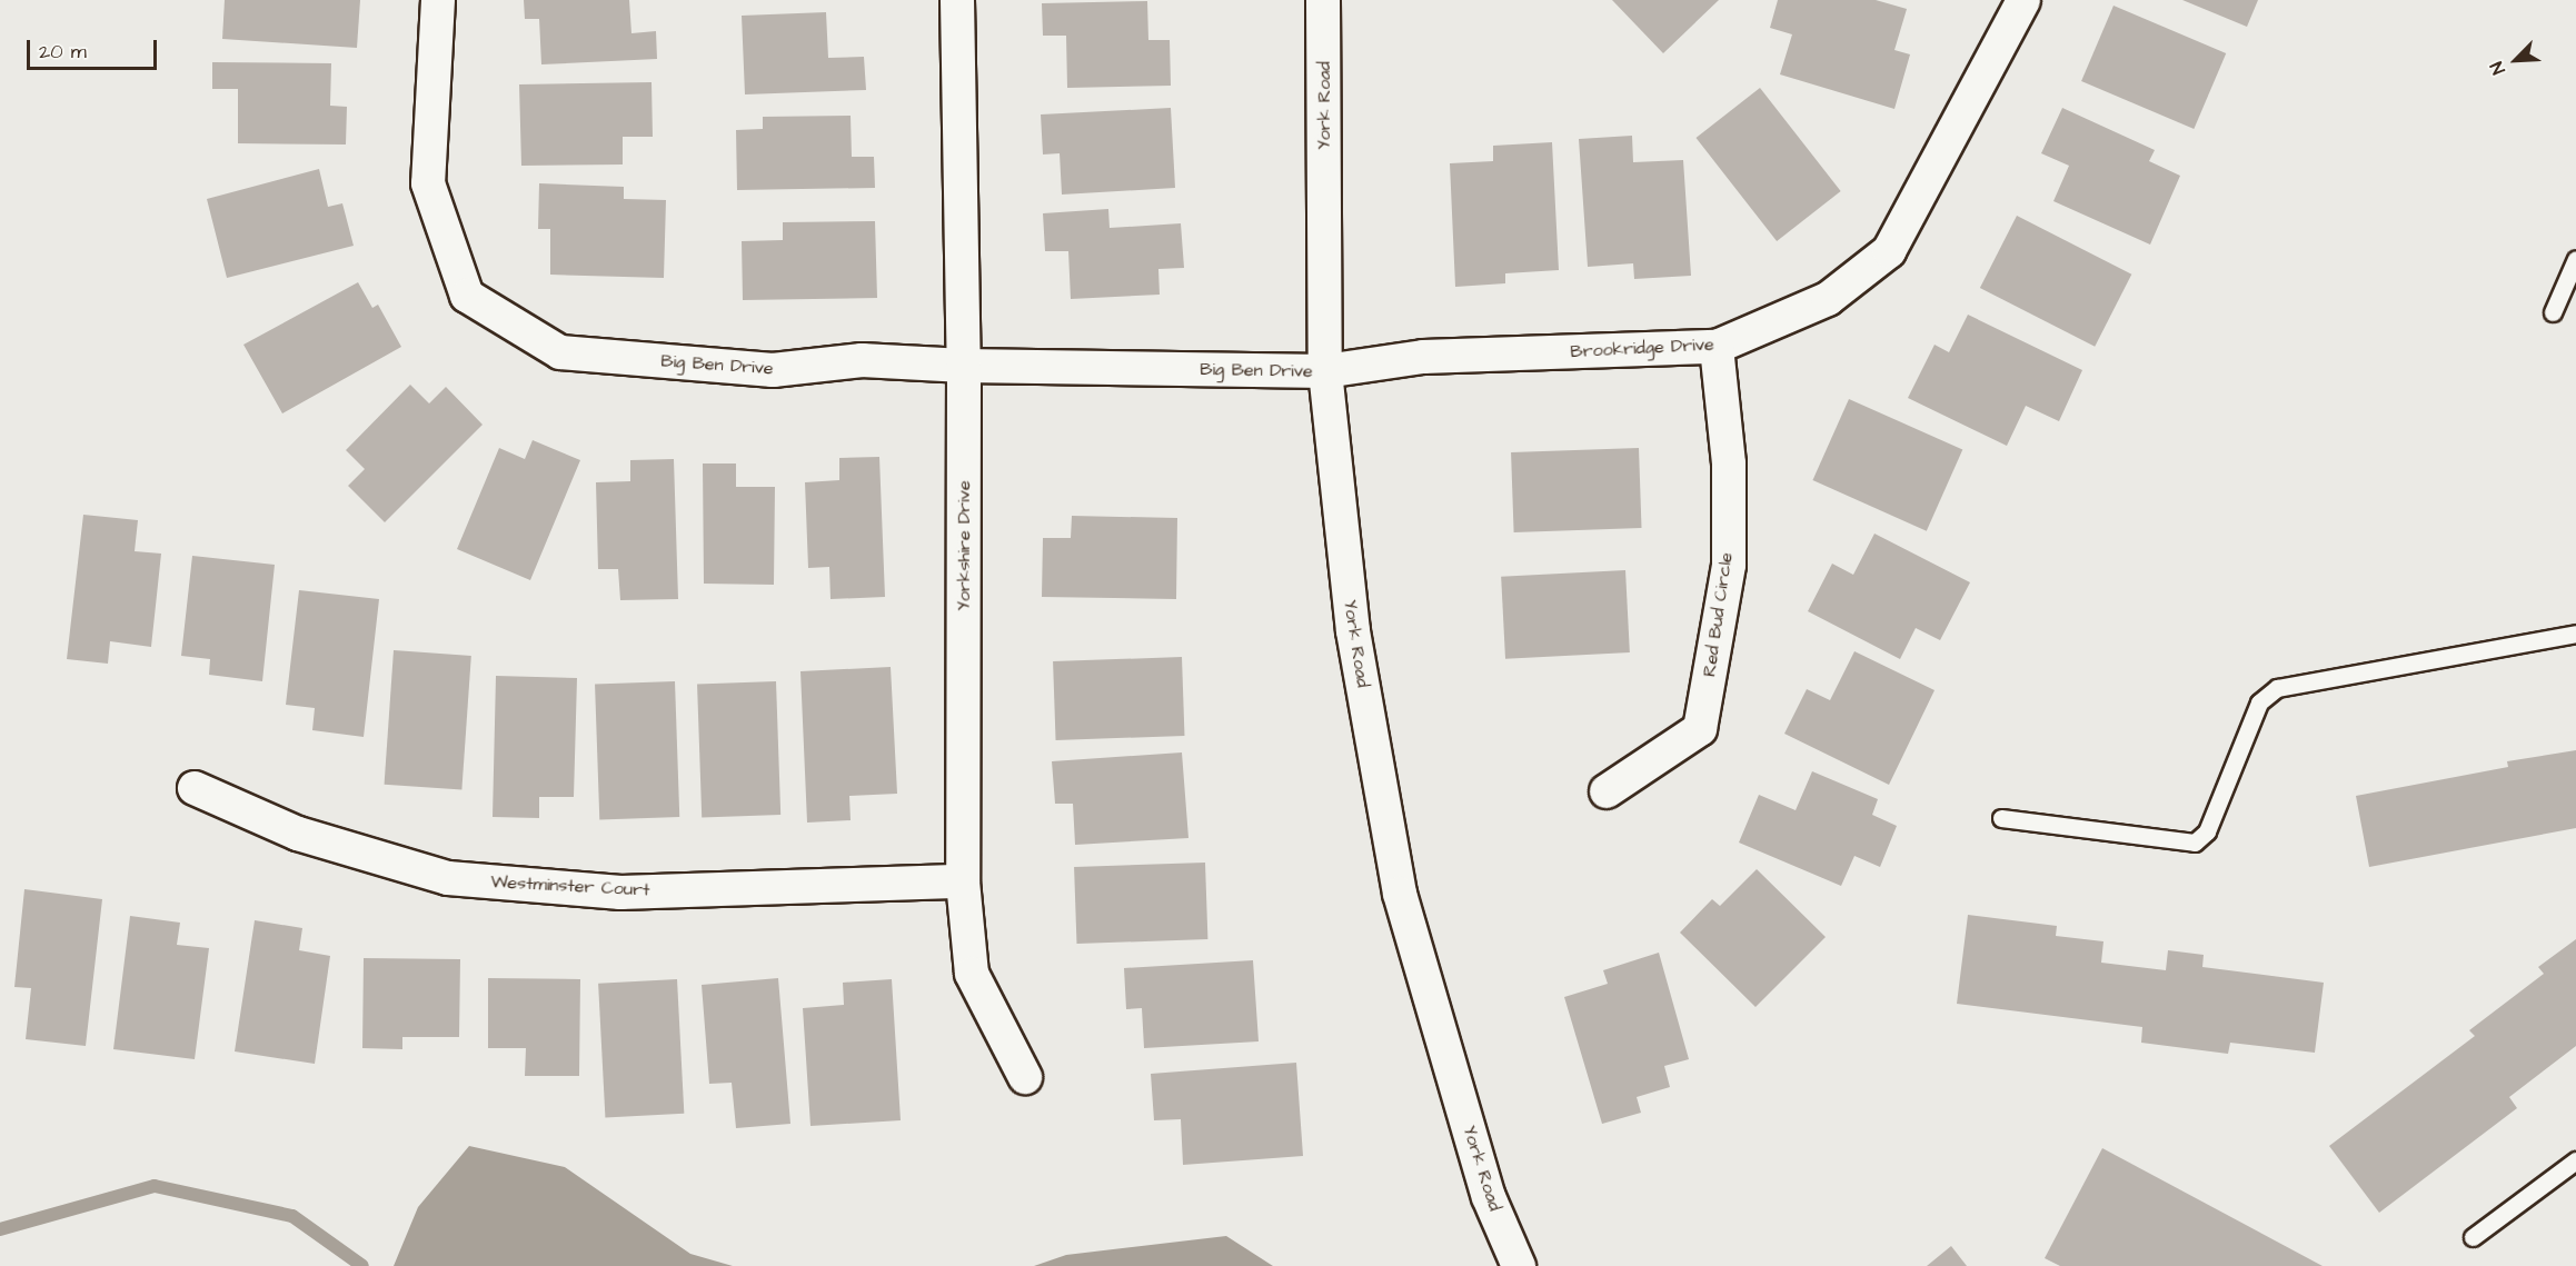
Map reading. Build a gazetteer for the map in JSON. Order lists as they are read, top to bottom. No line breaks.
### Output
{"streets":{"street":["York Road","Brookridge Drive","Big Ben Drive","Yorkshire Drive","Red Bud Circle","Westminster Court"]},"crossings":[["York Road","Brookridge Drive"],["York Road","Big Ben Drive"],["Brookridge Drive","Big Ben Drive"],["Brookridge Drive","Red Bud Circle"],["Big Ben Drive","Yorkshire Drive"],["Yorkshire Drive","Westminster Court"]],"scale_bar":"20 m","north":"bottom left"}
